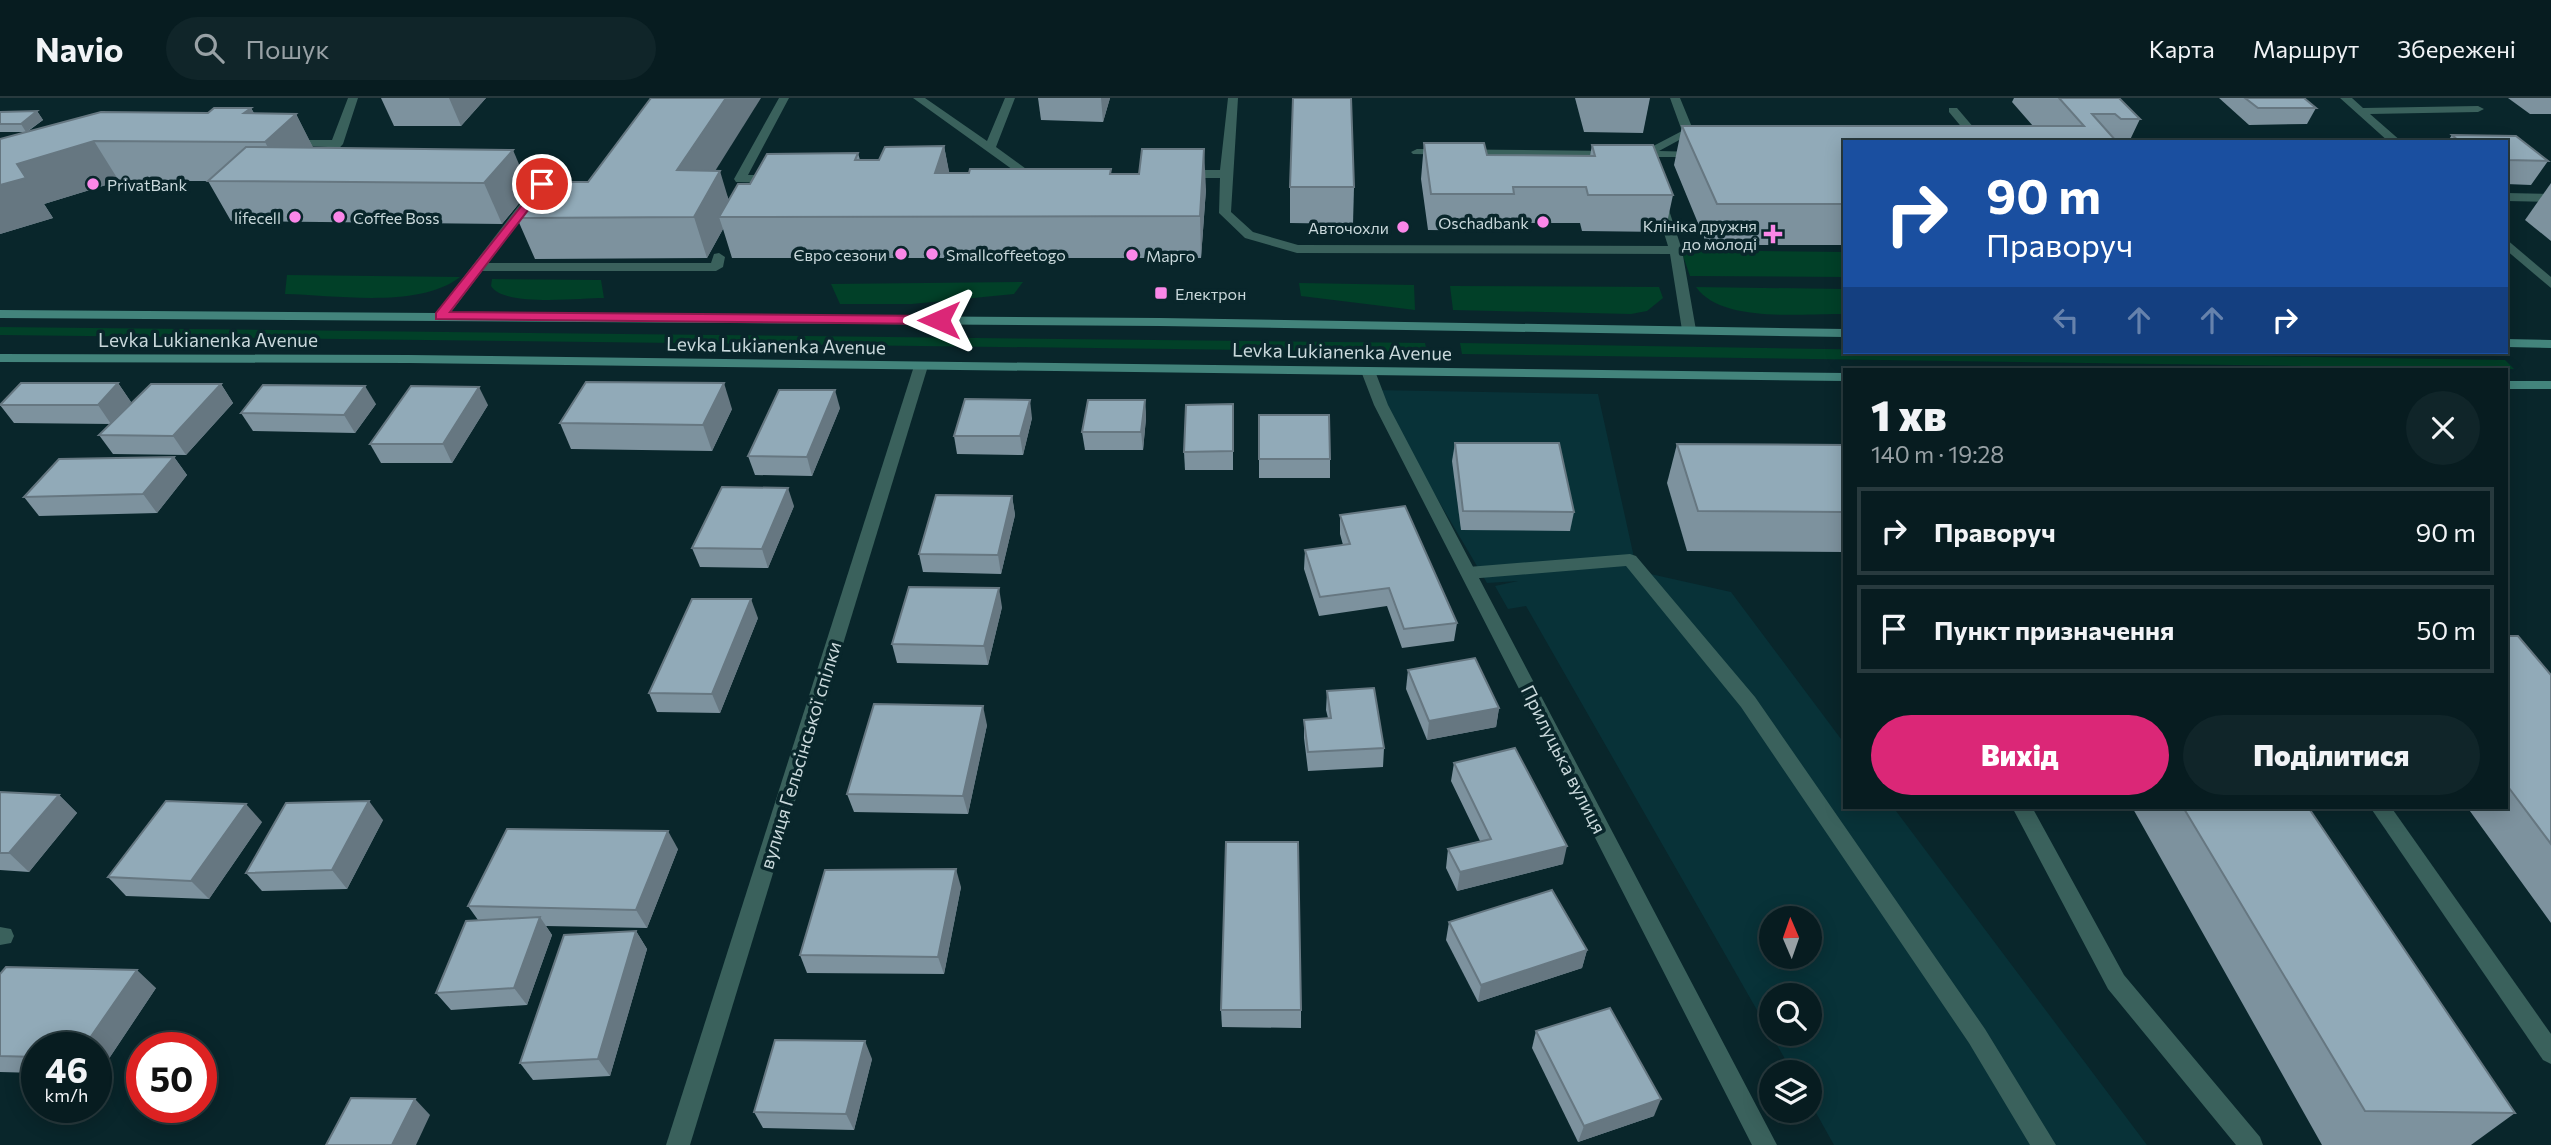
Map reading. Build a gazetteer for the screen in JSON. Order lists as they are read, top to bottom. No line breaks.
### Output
{"streets":{"main road":["Levka Lukianenka Avenue"],"street":["вулиця Гельсінської спілки","Прилуцька вулиця"]},"crossings":[["Levka Lukianenka Avenue","вулиця Гельсінської спілки"],["Levka Lukianenka Avenue","Прилуцька вулиця"]],"places":{"other":["PrivatBank","lifecell","Coffee Boss","Oschadbank","Авточохли","Євро сезони","Smallcoffeetogo","Марго"],"health":["Клініка дружня до молоді"],"transit":["Електрон"]},"north":"top","page":{"header":"Navio","search":"Пошук","nav":["Карта","Маршрут","Збережені"],"turn":["90 m","Праворуч"],"heading":["1 хв","140 m · 19:28"],"list":[{"name":"Праворуч","value":"90 m"},{"name":"Пункт призначення","value":"50 m"}],"buttons":["Вихід","Поділитися"],"speed":"46 km/h","limit":"50"}}
